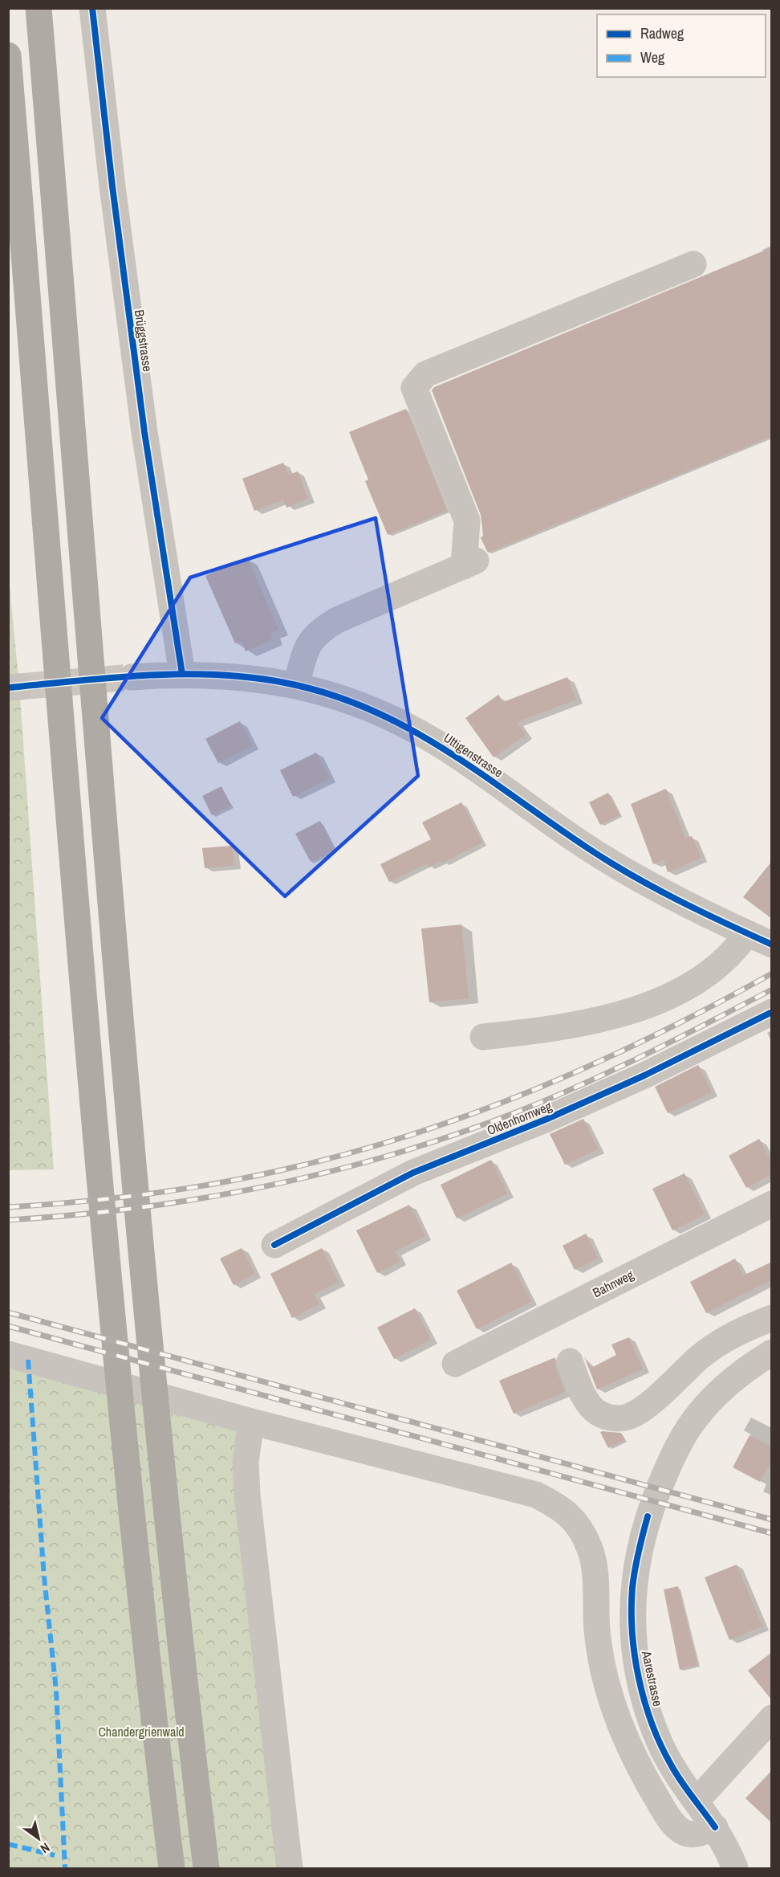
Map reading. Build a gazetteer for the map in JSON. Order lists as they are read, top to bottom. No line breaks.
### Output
{"streets":{"street":["Brüggstrasse","Uttigenstrasse","Oldenhornweg","Bahnweg","Aarestrasse"]},"crossings":[["Brüggstrasse","Uttigenstrasse"]],"parks":["Chandergrienwald"],"legend":["Radweg","Weg"],"north":"bottom right"}
